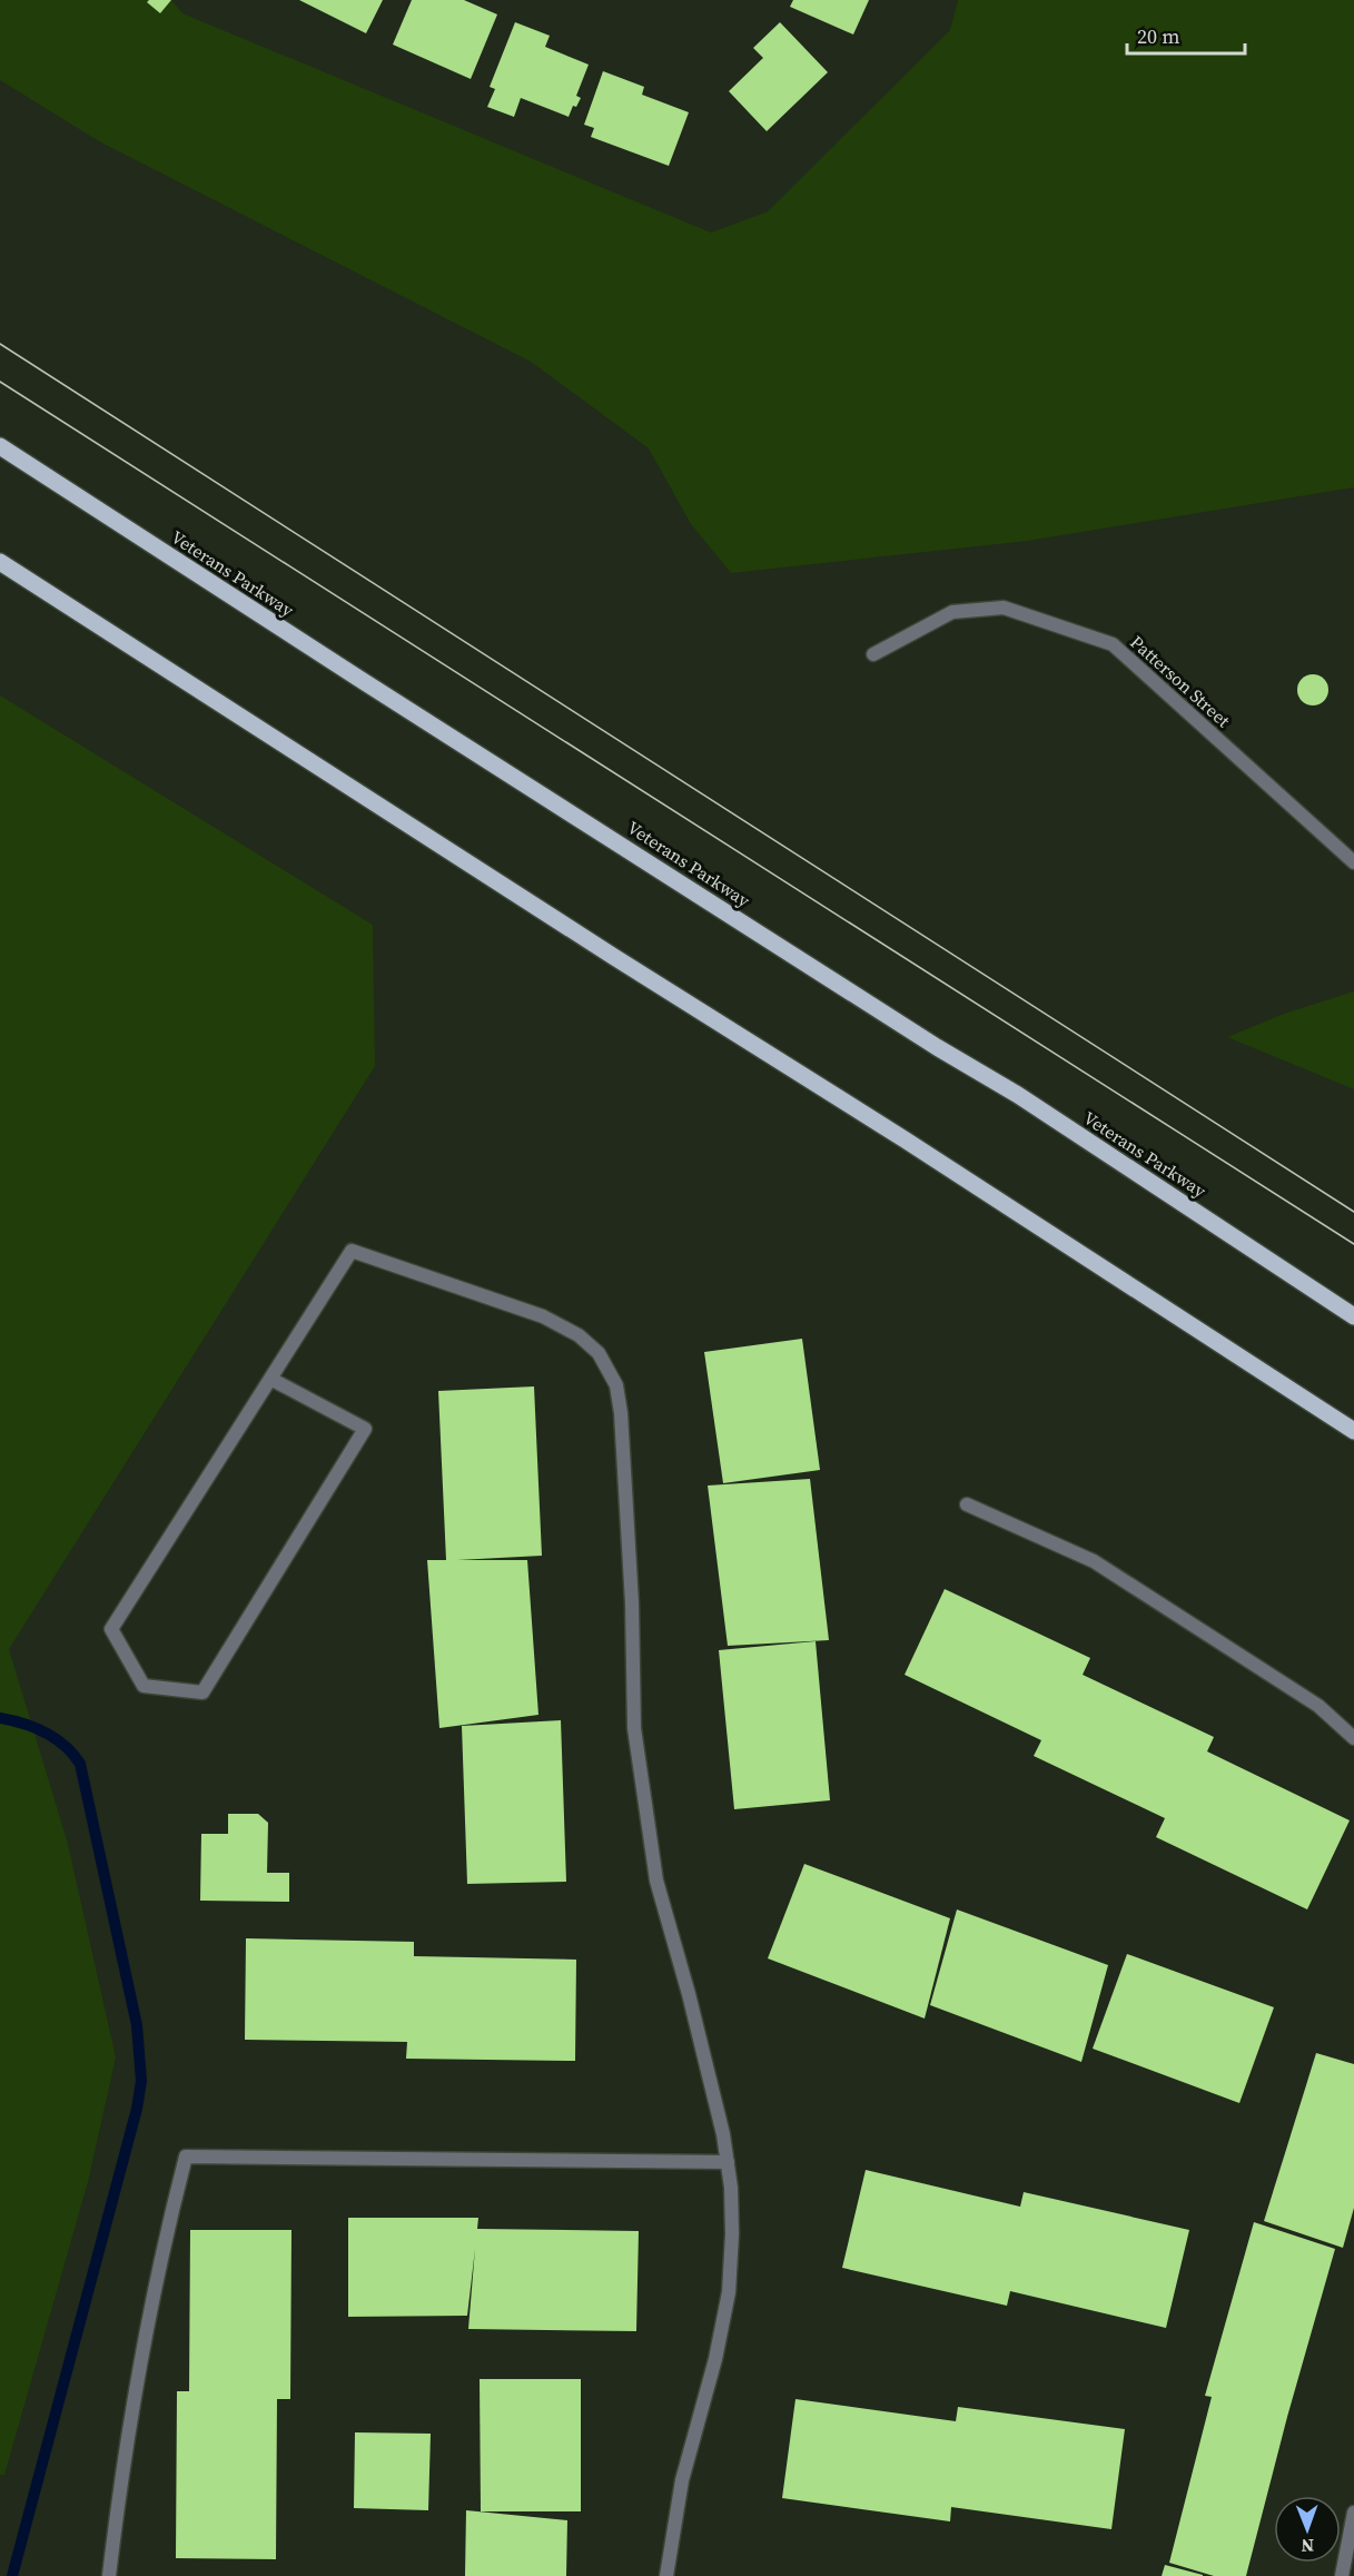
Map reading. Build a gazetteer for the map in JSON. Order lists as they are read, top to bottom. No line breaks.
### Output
{"streets":{"main road":["Veterans Parkway"],"street":["Patterson Street"]},"scale_bar":"20 m","north":"bottom"}
